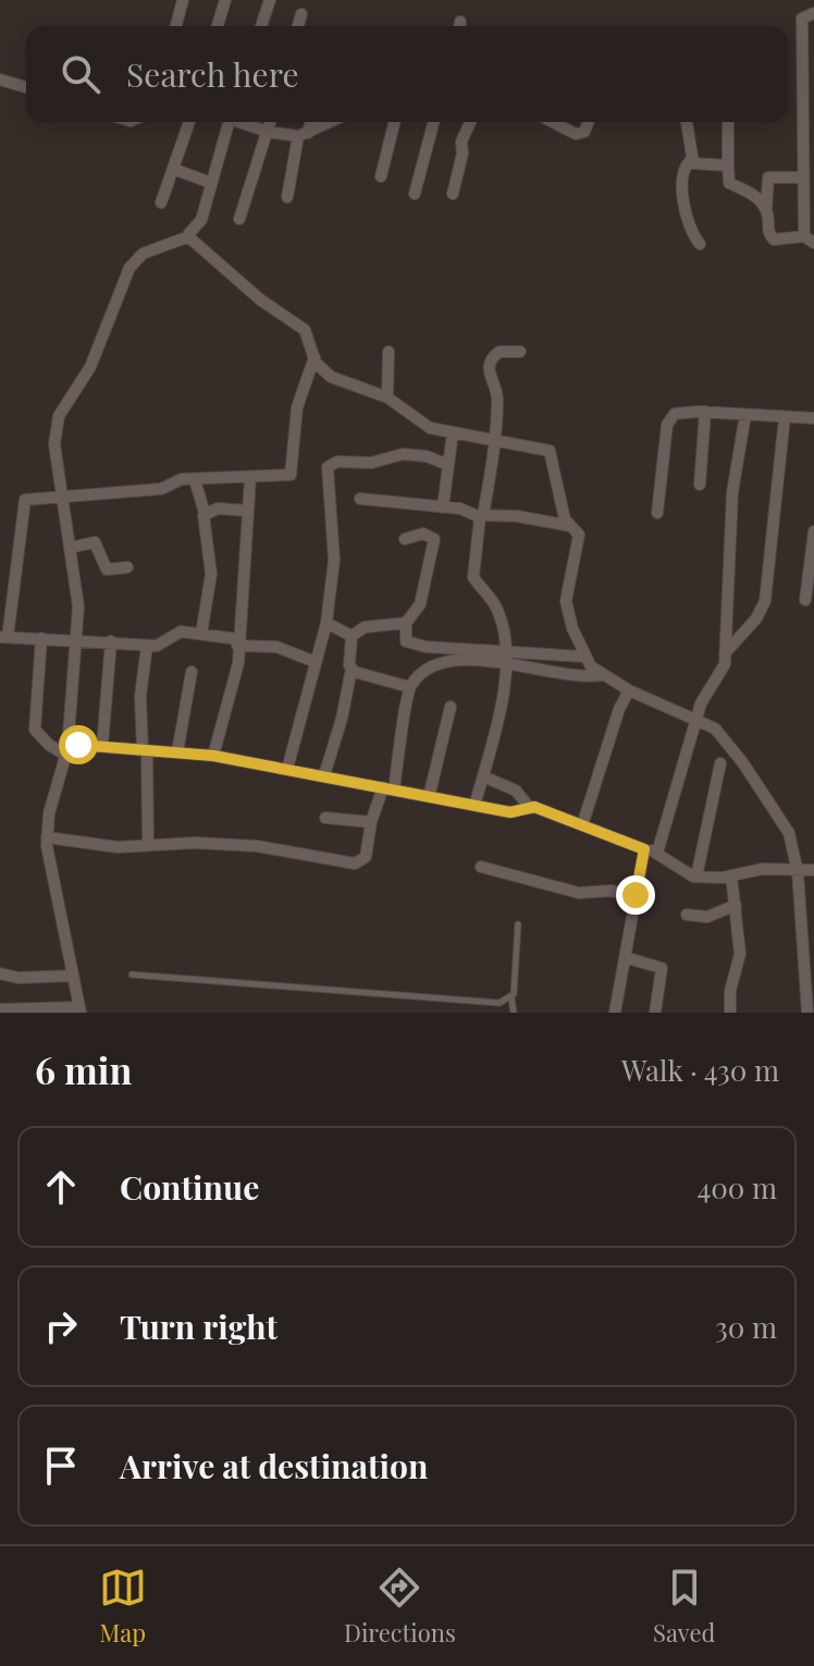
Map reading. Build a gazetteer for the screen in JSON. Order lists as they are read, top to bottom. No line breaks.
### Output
{"page":{"search":"Search here","heading":["6 min","Walk · 430 m"],"list":[["Continue","400 m"],["Turn right","30 m"],"Arrive at destination"],"nav":["Map","Directions","Saved"]}}
